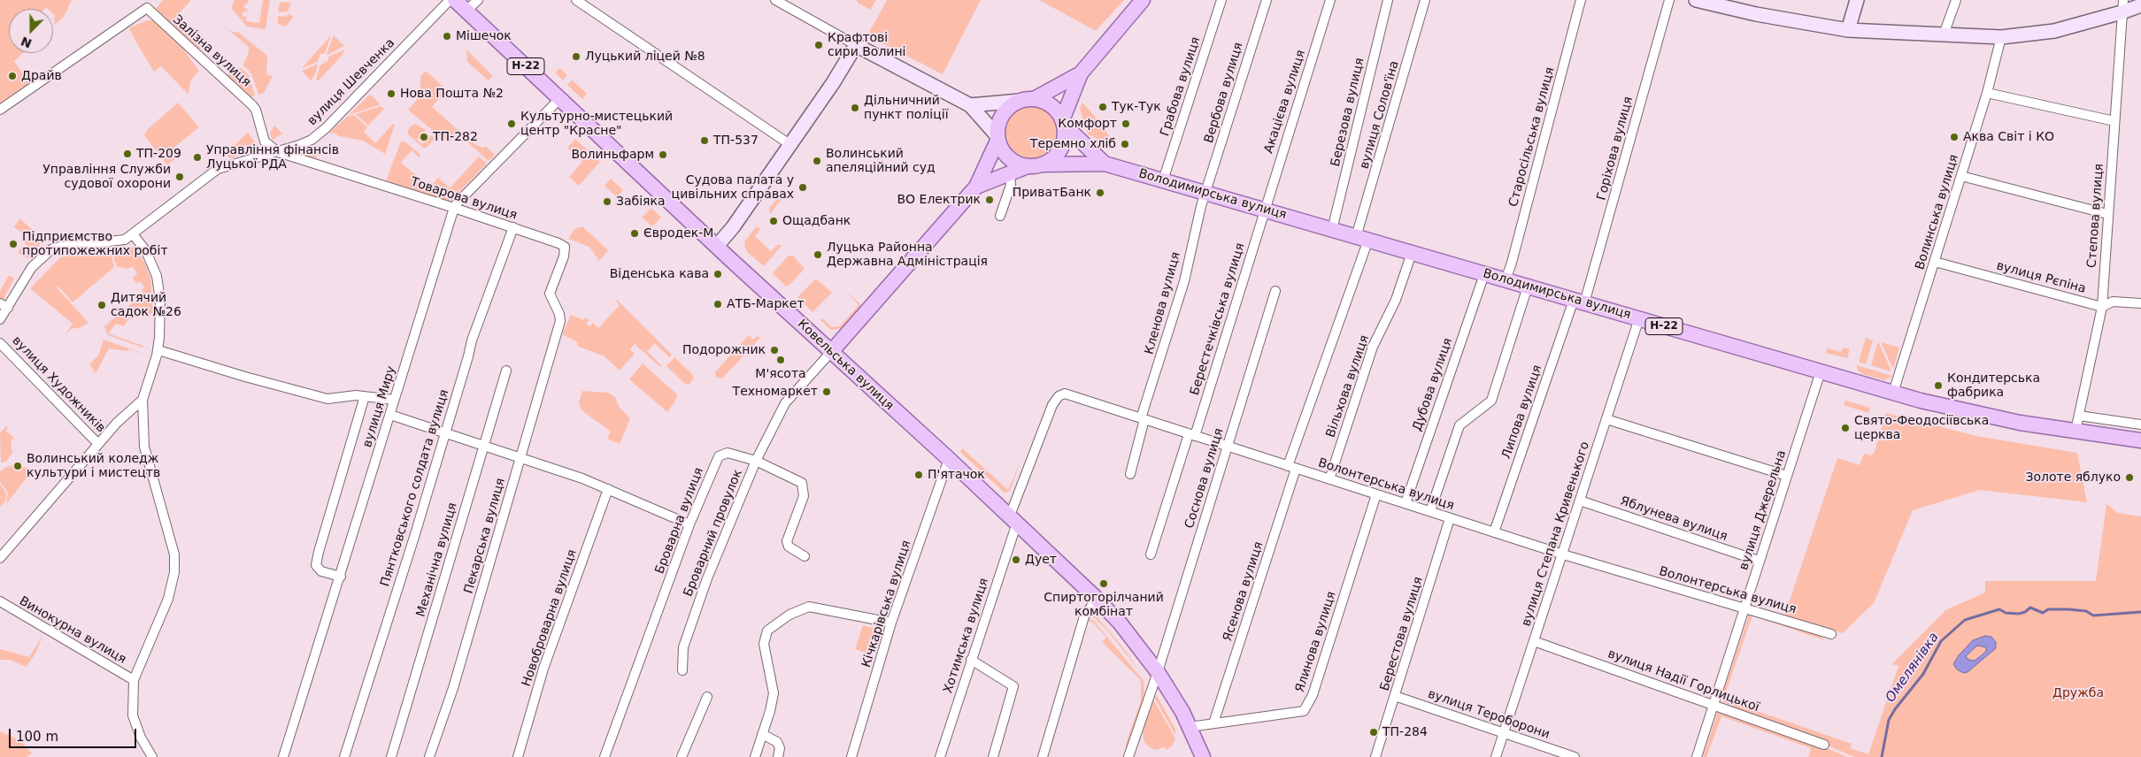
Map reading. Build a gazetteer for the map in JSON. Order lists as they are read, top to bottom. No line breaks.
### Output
{"streets":{"main road":["Н-22","Володимирська вулиця","Ковельська вулиця"],"street":["Залізна вулиця","вулиця Шевченка","Грабова вулиця","Вербова вулиця","Акацієва вулиця","Березова вулиця","вулиця Солов'їна","Старосільська вулиця","Горіхова вулиця","Товарова вулиця","Волинська вулиця","Степова вулиця","вулиця Рєпіна","Кленова вулиця","Берестечківська вулиця","вулиця Художників","Дубова вулиця","Вільхова вулиця","вулиця Миру","Липова вулиця","Соснова вулиця","Волонтерська вулиця","Пянтковського солдата вулиця","вулиця Джерельна","Яблунева вулиця","Броварна вулиця","Броварний провулок","вулиця Степана Кривенького","Пекарська вулиця","Механічна вулиця","Ясенова вулиця","Кічкарівська вулиця","Новоброварна вулиця","Винокурна вулиця","Берестова вулиця","Хотимська вулиця","Ялинова вулиця","вулиця Надії Горлицької","вулиця Тероборони"]},"crossings":[["Залізна вулиця","вулиця Шевченка"],["Залізна вулиця","Товарова вулиця"],["Н-22","Володимирська вулиця"],["Н-22","Ковельська вулиця"],["вулиця Шевченка","Товарова вулиця"],["Грабова вулиця","Володимирська вулиця"],["Вербова вулиця","Володимирська вулиця"],["Вербова вулиця","Кленова вулиця"],["Акацієва вулиця","Володимирська вулиця"],["Акацієва вулиця","Берестечківська вулиця"],["Березова вулиця","Володимирська вулиця"],["вулиця Солов'їна","Володимирська вулиця"],["вулиця Солов'їна","Ясенова вулиця"],["Старосільська вулиця","Володимирська вулиця"],["Горіхова вулиця","Володимирська вулиця"],["Горіхова вулиця","Липова вулиця"],["Володимирська вулиця","Волинська вулиця"],["Володимирська вулиця","Степова вулиця"],["Володимирська вулиця","Кленова вулиця"],["Володимирська вулиця","Берестечківська вулиця"],["Володимирська вулиця","Дубова вулиця"],["Володимирська вулиця","Вільхова вулиця"],["Володимирська вулиця","Липова вулиця"],["Володимирська вулиця","вулиця Джерельна"],["Володимирська вулиця","вулиця Степана Кривенького"],["Володимирська вулиця","Ясенова вулиця"],["Товарова вулиця","вулиця Миру"],["Товарова вулиця","Пянтковського солдата вулиця"],["Товарова вулиця","Пекарська вулиця"],["Волинська вулиця","вулиця Рєпіна"],["Степова вулиця","вулиця Рєпіна"],["Кленова вулиця","Волонтерська вулиця"],["Берестечківська вулиця","Волонтерська вулиця"],["Ковельська вулиця","вулиця Миру"],["Ковельська вулиця","Соснова вулиця"],["Ковельська вулиця","Волонтерська вулиця"],["Ковельська вулиця","Кічкарівська вулиця"],["Ковельська вулиця","Хотимська вулиця"],["Ковельська вулиця","Ялинова вулиця"],["Дубова вулиця","Волонтерська вулиця"],["Вільхова вулиця","Волонтерська вулиця"],["Липова вулиця","Волонтерська вулиця"],["Соснова вулиця","Волонтерська вулиця"],["Волонтерська вулиця","вулиця Джерельна"],["Волонтерська вулиця","вулиця Степана Кривенького"],["Волонтерська вулиця","Ясенова вулиця"],["Волонтерська вулиця","Берестова вулиця"],["Волонтерська вулиця","Хотимська вулиця"],["Волонтерська вулиця","Ялинова вулиця"],["вулиця Джерельна","Яблунева вулиця"],["вулиця Джерельна","вулиця Надії Горлицької"],["Яблунева вулиця","вулиця Степана Кривенького"],["Броварна вулиця","Броварний провулок"],["вулиця Степана Кривенького","вулиця Надії Горлицької"],["вулиця Степана Кривенького","вулиця Тероборони"],["Ясенова вулиця","Ялинова вулиця"],["Берестова вулиця","вулиця Тероборони"]],"water":["Омелянівка"],"parks":["Дружба"],"places":["Мішечок","Крафтові сири Волині","Луцький ліцей №8","Драйв","Нова Пошта №2","Тук-Тук","Дільничний пункт поліції","Культурно-мистецький центр \"Красне\"","Комфорт","ТП-282","Аква Світ і КО","ТП-537","Теремно хліб","ТП-209","Волиньфарм","Управління фінансів Луцької РДА","Волинський апеляційний суд","Управління Служби судової охорони","Судова палата у цивільних справах","ПриватБанк","ВО Електрик","Забіяка","Ощадбанк","Євродек-М","Підприємство протипожежних робіт","Луцька Районна Державна Адміністрація","Віденська кава","АТБ-Маркет","Дитячий садок №26","Подорожник","М'ясота","Кондитерська фабрика","Техномаркет","Свято-Феодосіївська церква","Волинський коледж культури і мистецтв","П'ятачок","Золоте яблуко","Дует","Спиртогорілчаний комбінат","ТП-284"],"scale_bar":"100 m","north":"bottom"}
